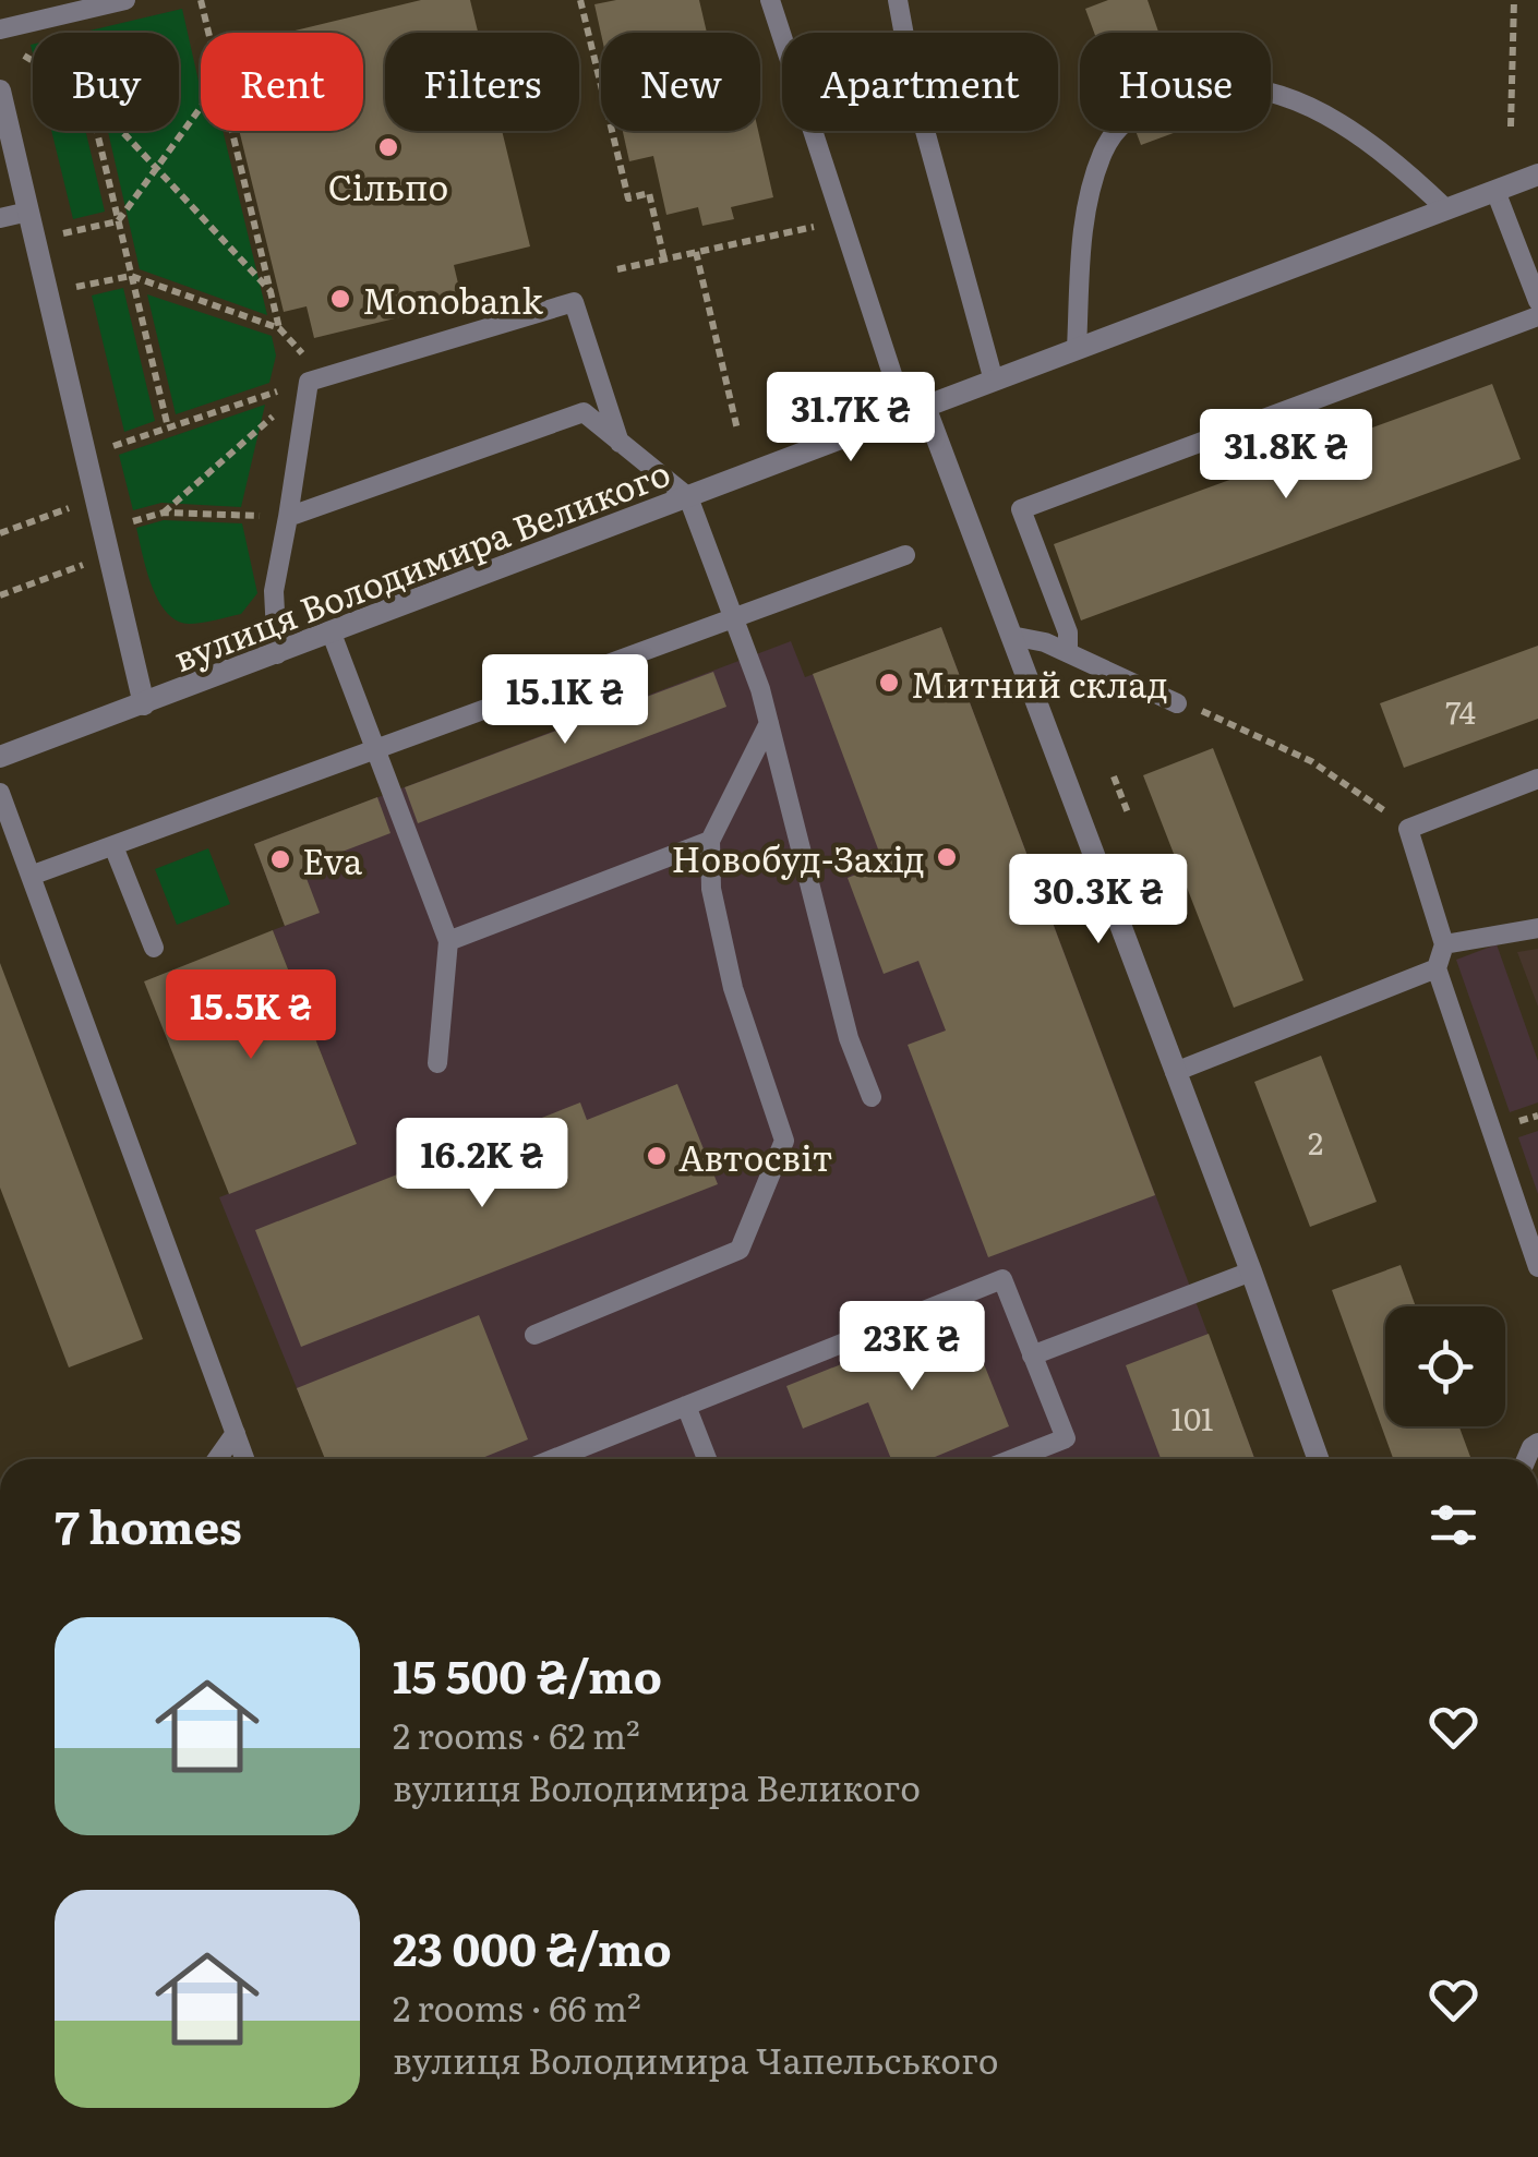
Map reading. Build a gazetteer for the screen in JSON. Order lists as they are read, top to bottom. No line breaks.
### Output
{"streets":{"street":["вулиця Володимира Великого"]},"places":["Сільпо","Monobank","Митний склад","Новобуд-Захід","Eva","Автосвіт"],"house_numbers":["74","2","101"],"page":{"chip":["Buy","Rent","Filters","New","Apartment","House"],"price":["31.7K ₴","31.8K ₴","15.1K ₴","30.3K ₴","15.5K ₴","16.2K ₴","23K ₴"],"heading":"7 homes","list":[{"name":"15 500 ₴/mo","note":"2 rooms · 62 m² · вулиця Володимира Великого"},{"name":"23 000 ₴/mo","note":"2 rooms · 66 m² · вулиця Володимира Чапельського"}]}}
